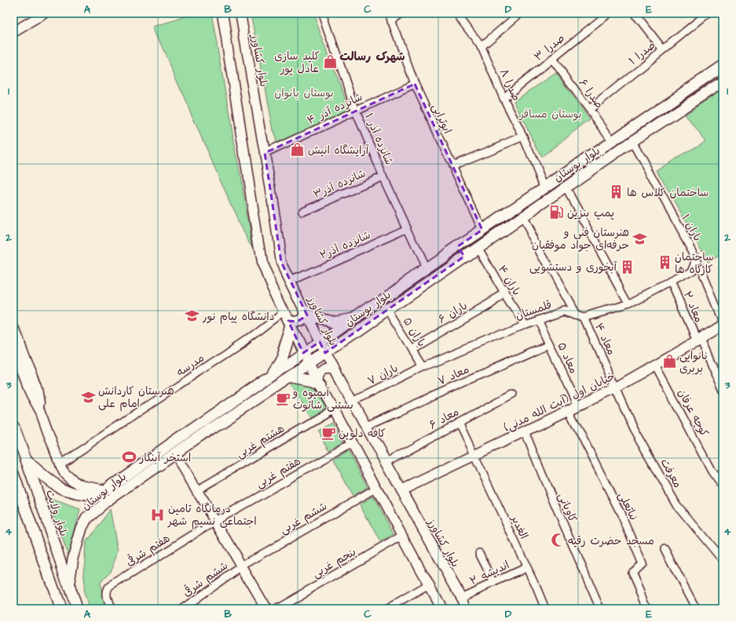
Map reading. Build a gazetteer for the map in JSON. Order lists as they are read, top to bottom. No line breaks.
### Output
{"streets":{"main road":["بلوار بوستان","بلوار ولایت"],"street":["صدرا ۳","صدرا ۱","بلوار کشاورز","صدرا ۸","صدرا ۶","شانزده آذر ۴","ابوترابی","شانزده آذر ۱","شانزده آذر۳","باران ۱","شانزده آذر۲","باران ۴","معاد ۲","قلمستان","باران ۶","باران ۵","معاد ۴","معاد ۵","مدرسه","باران ۷","معاد ۷","خیابان اول (آیت الله مدنی)","کوچه عرفان","معاد ۶","هشتم غربی","هفتم غربی","معرفت","نباتعلی","کاویانی","ششم غربی","الغدیر","هفتم شرقی","پنجم غربی","اندیشه ۲","ششم شرقی"]},"crossings":[["صدرا ۳","صدرا ۸"],["صدرا ۳","صدرا ۶"],["صدرا ۱","صدرا ۶"],["بلوار کشاورز","شانزده آذر ۴"],["بلوار کشاورز","بلوار بوستان"],["بلوار کشاورز","شانزده آذر۲"],["بلوار کشاورز","باران ۷"],["بلوار کشاورز","معاد ۷"],["بلوار کشاورز","خیابان اول (آیت الله مدنی)"],["بلوار کشاورز","معاد ۶"],["بلوار کشاورز","اندیشه ۲"],["صدرا ۸","بلوار بوستان"],["صدرا ۶","بلوار بوستان"],["شانزده آذر ۴","ابوترابی"],["شانزده آذر ۴","شانزده آذر ۱"],["ابوترابی","بلوار بوستان"],["شانزده آذر ۱","بلوار بوستان"],["شانزده آذر ۱","شانزده آذر۳"],["شانزده آذر ۱","شانزده آذر۲"],["بلوار بوستان","باران ۱"],["بلوار بوستان","باران ۴"],["بلوار بوستان","باران ۵"],["بلوار بوستان","بلوار ولایت"],["باران ۱","خیابان اول (آیت الله مدنی)"],["باران ۴","قلمستان"],["باران ۴","باران ۶"],["معاد ۲","خیابان اول (آیت الله مدنی)"],["قلمستان","باران ۵"],["قلمستان","معاد ۴"],["قلمستان","معاد ۵"],["قلمستان","باران ۷"],["باران ۶","باران ۵"],["باران ۵","باران ۷"],["معاد ۴","خیابان اول (آیت الله مدنی)"],["معاد ۴","معرفت"],["معاد ۵","معاد ۷"],["معاد ۵","خیابان اول (آیت الله مدنی)"],["خیابان اول (آیت الله مدنی)","کوچه عرفان"],["خیابان اول (آیت الله مدنی)","معرفت"],["خیابان اول (آیت الله مدنی)","نباتعلی"],["خیابان اول (آیت الله مدنی)","کاویانی"],["خیابان اول (آیت الله مدنی)","الغدیر"],["معاد ۶","الغدیر"],["هفتم غربی","هفتم شرقی"],["ششم غربی","ششم شرقی"],["الغدیر","اندیشه ۲"]],"districts":["شهرک رسالت"],"parks":["بوستان بانوان","بوستان مسافر"],"places":{"shop":["کلید سازی عادل پور","آرایشگاه انیش","نانوایی بربری"],"building":["ساختمان کلاس ها","ساختمان کارگاه ها","آبخوری و دستشویی"],"fuel station":["پمپ بنزین"],"school or university":["هنرستان فنی و حرفه‌ای جواد موفقیان","دانشگاه پیام نور","هنرستان کاردانش امام علی"],"cafe":["آبمیوه و بستنی شاتوت","کافه دلوین"],"sports":["استخر آبنگار"],"hospital":["درمانگاه تامین اجتماعی نسیم شهر"],"mosque":["مسجد حضرت رقیه"]},"grid":{"columns":["A","B","C","D","E"],"rows":["1","2","3","4"]}}
